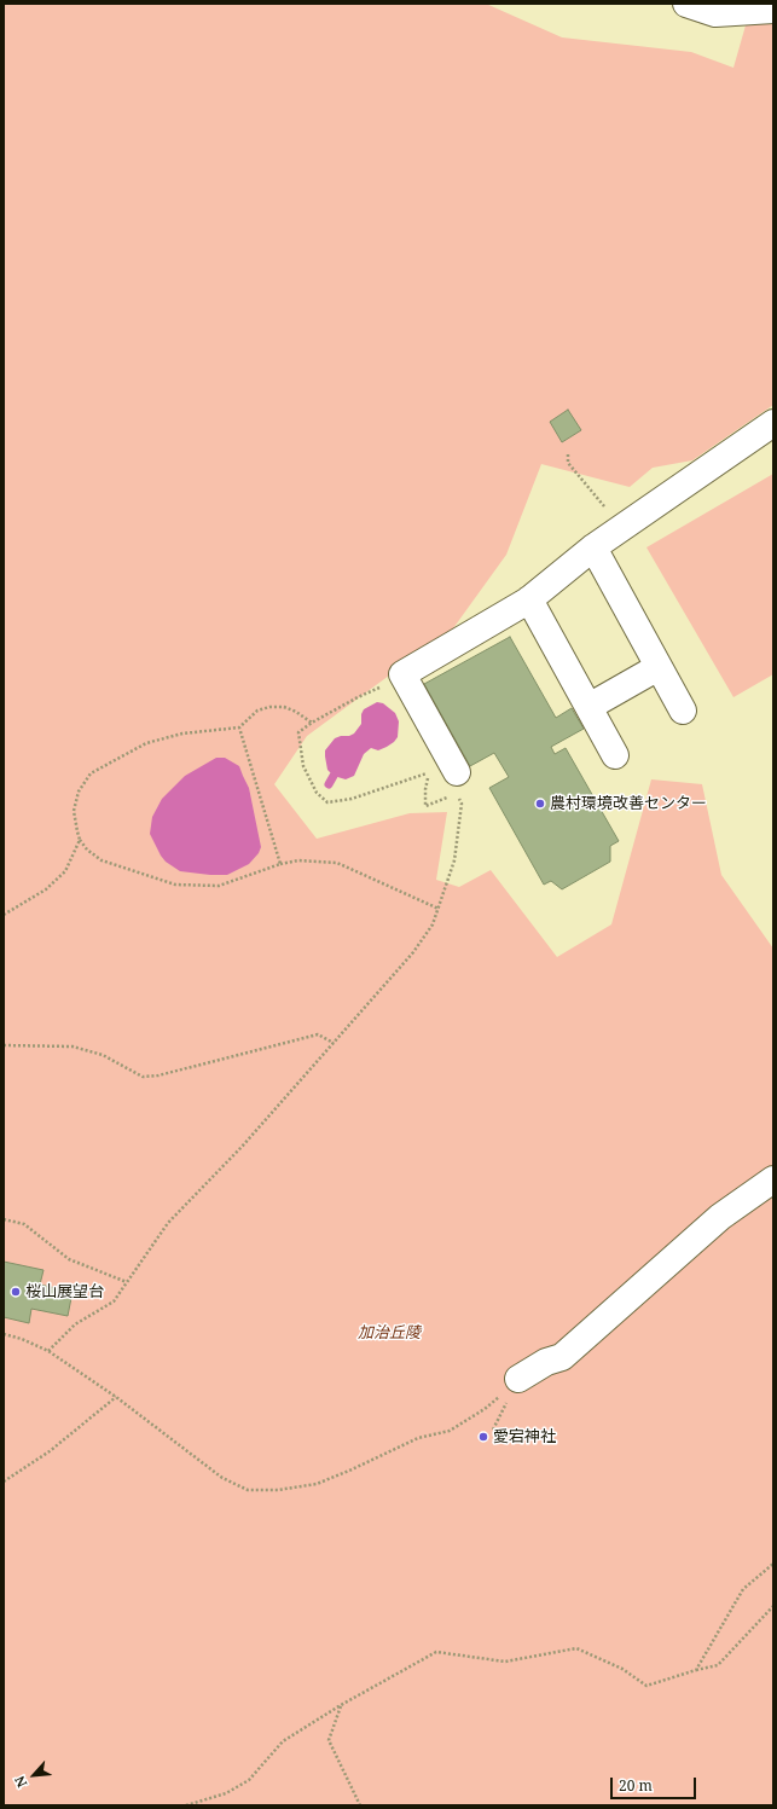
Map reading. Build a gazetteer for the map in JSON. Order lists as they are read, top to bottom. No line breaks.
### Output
{"parks":["加治丘陵"],"places":["農村環境改善センター","桜山展望台","愛宕神社"],"scale_bar":"20 m","north":"bottom left"}
